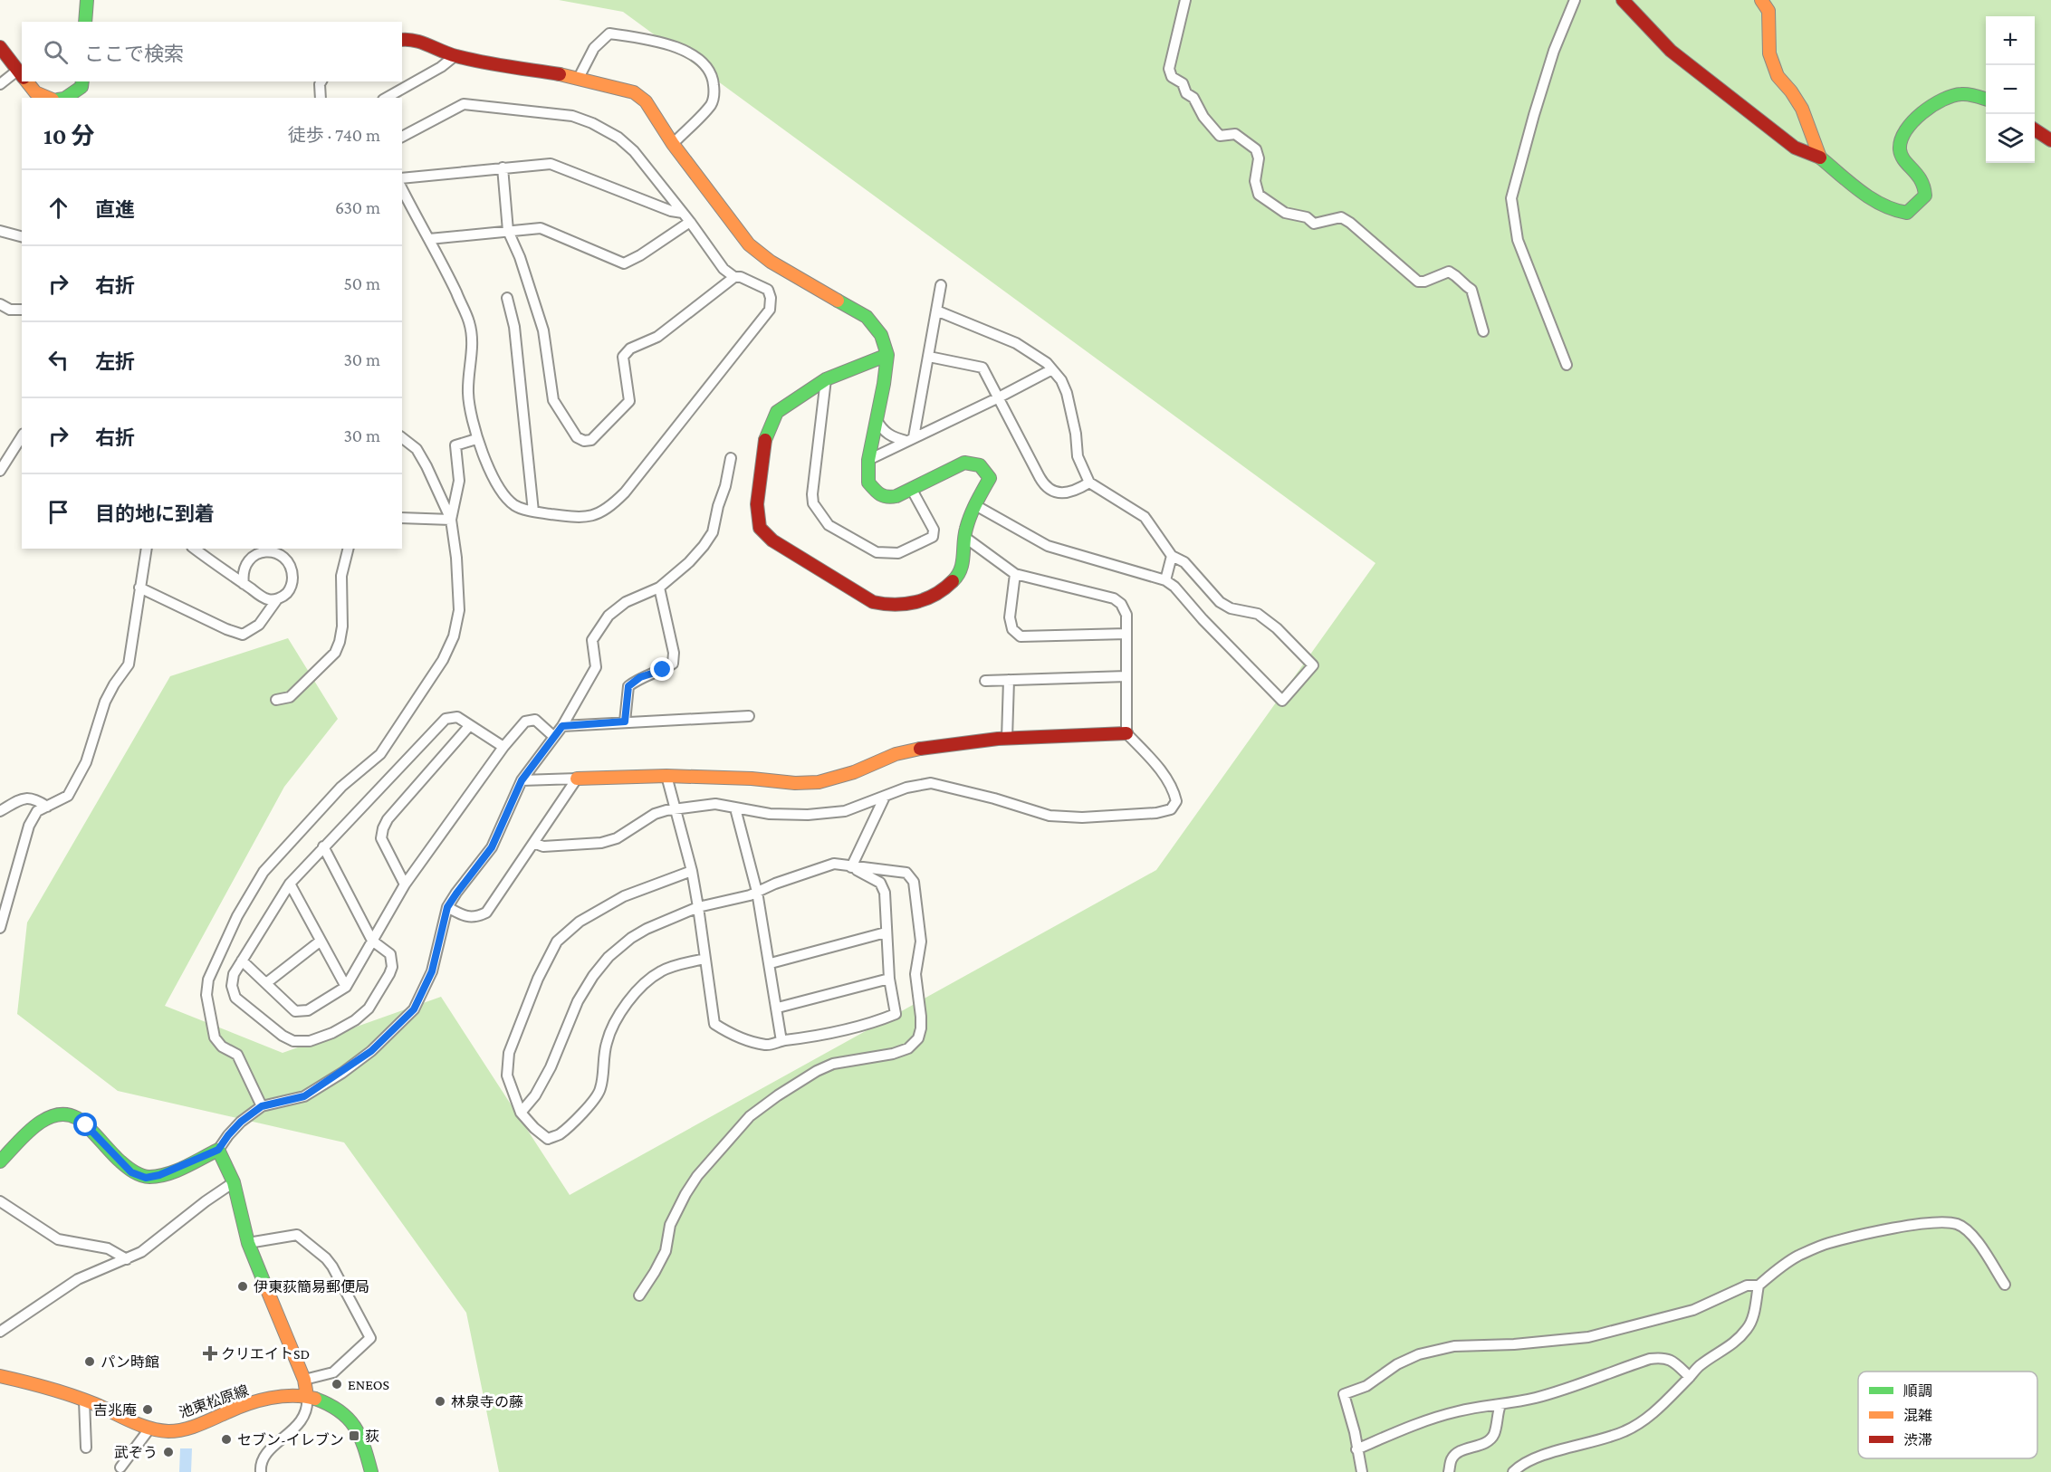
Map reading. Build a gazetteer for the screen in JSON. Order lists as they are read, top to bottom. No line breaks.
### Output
{"streets":{"street":["池東松原線"]},"places":{"other":["伊東荻簡易郵便局","パン時館","ENEOS","林泉寺の藤","吉兆庵","セブン-イレブン","武ぞう"],"health":["クリエイトSD"],"transit":["荻"]},"legend":["順調","混雑","渋滞"],"page":{"map_buttons":["+","−"],"search":"ここで検索","heading":["10 分","徒歩 · 740 m"],"list":[["直進","630 m"],["右折","50 m"],["左折","30 m"],["右折","30 m"],"目的地に到着"]}}
